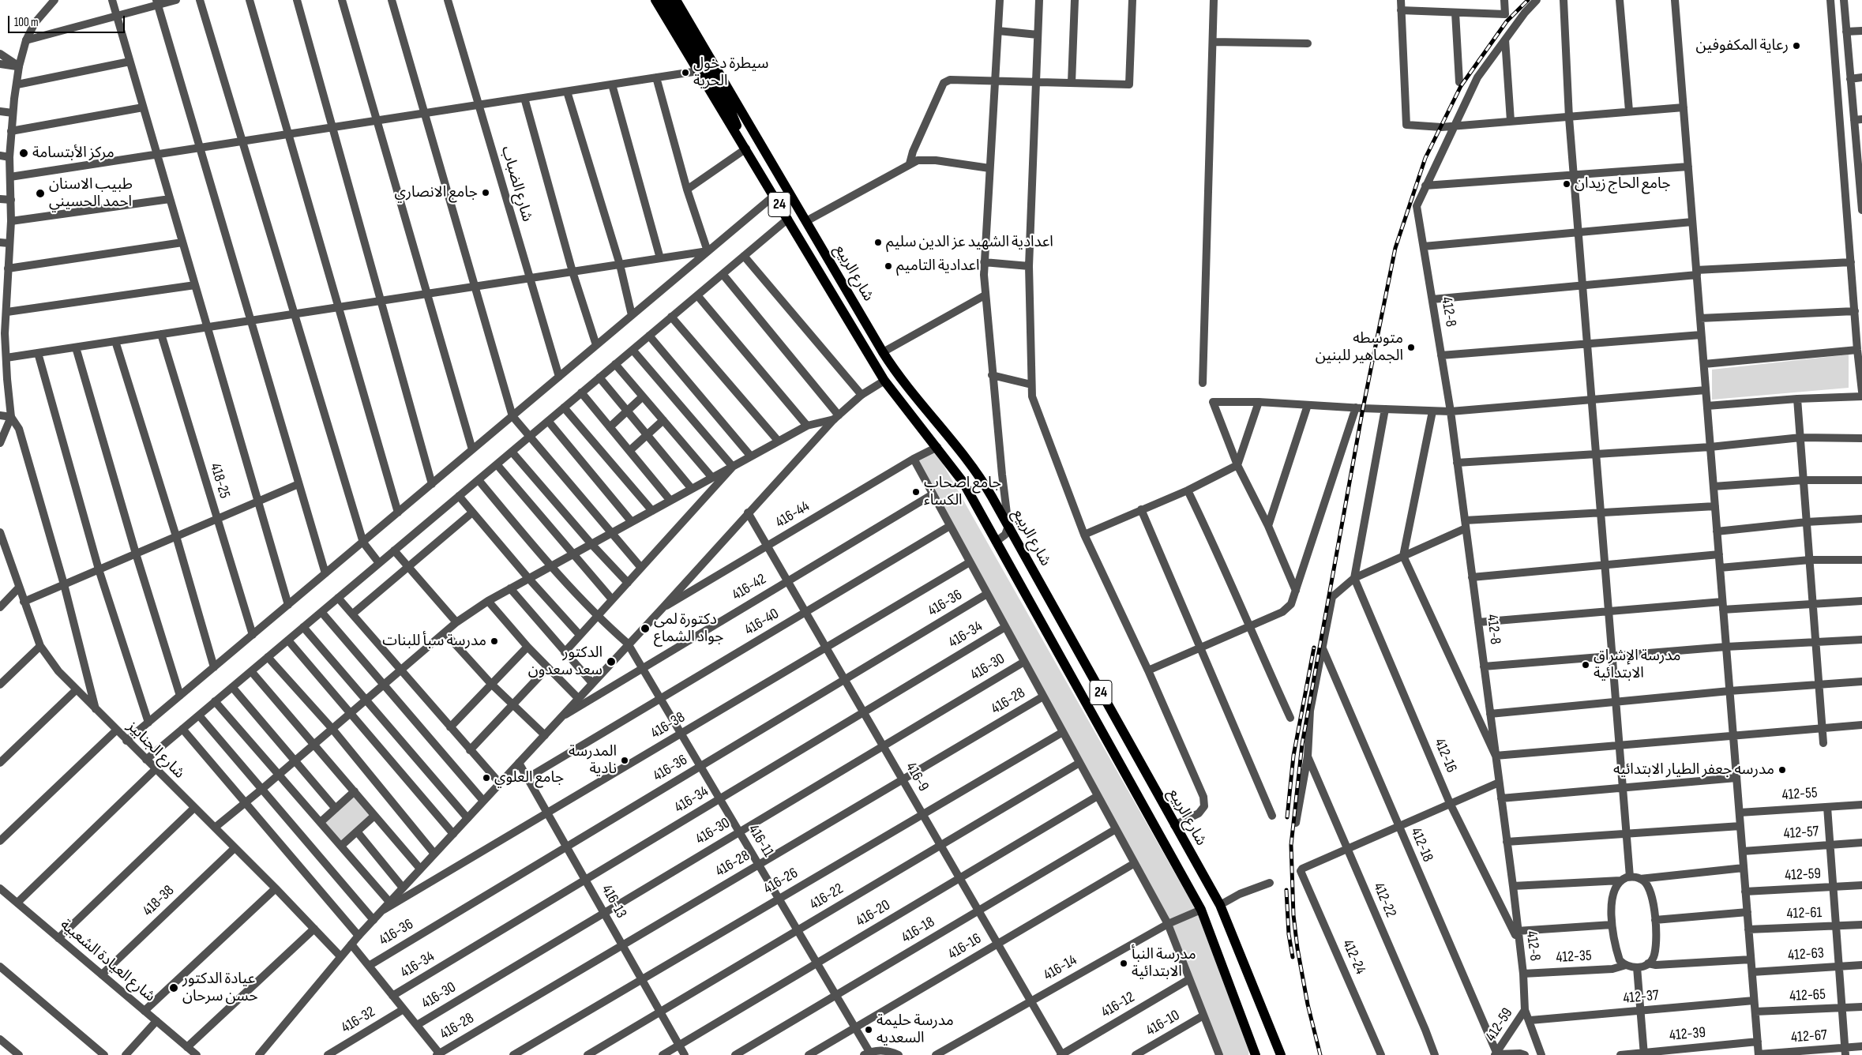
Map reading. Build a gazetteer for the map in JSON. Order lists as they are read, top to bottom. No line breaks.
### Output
{"streets":{"main road":["24","شارع الربيع"],"street":["شارع الضباب","412-8","418-25","416-44","416-42","416-36","416-40","416-34","416-30","416-28","416-38","شارع الجنابيز","412-16","416-9","412-55","412-57","416-11","412-18","412-59","416-26","416-22","412-22","418-38","416-13","416-20","412-61","416-18","416-16","412-63","412-24","412-35","شارع العيادة الشعبية","416-14","412-65","412-37","416-12","416-32","416-10","412-39","412-67"]},"crossings":[["شارع الربيع","416-44"],["شارع الربيع","416-14"],["412-8","412-16"],["412-8","412-59"],["412-8","412-35"],["412-8","412-37"],["416-44","416-9"],["416-42","416-9"],["416-42","416-11"],["416-36","416-9"],["416-36","416-11"],["416-36","416-13"],["416-40","416-9"],["416-40","416-11"],["416-40","416-13"],["416-34","416-9"],["416-34","416-11"],["416-34","416-13"],["416-30","416-9"],["416-30","416-11"],["416-30","416-13"],["416-28","416-9"],["416-28","416-11"],["416-28","416-13"],["416-38","416-9"],["416-38","416-11"],["416-38","416-13"],["شارع الجنابيز","418-38"],["416-9","416-26"],["416-9","416-22"],["416-9","416-20"],["416-9","416-18"],["416-9","416-16"],["416-9","416-14"],["416-9","416-12"],["416-11","416-26"],["416-11","416-22"],["416-11","416-20"],["416-11","416-18"],["416-11","416-16"],["412-18","412-59"],["416-26","416-13"],["416-22","416-13"],["412-22","412-24"],["418-38","شارع العيادة الشعبية"],["416-13","416-20"]],"places":["رعاية المكفوفين","سيطرة دخول الحرية","مركز الأبتسامة","جامع الحاج زيدان","جامع الانصاري","طبيب الاسنان احمد الحسيني","اعدادية الشهيد عز الدين سليم","اعدادية التاميم","متوسطه الجماهير للبنين","جامع اصحاب الکساء","دكتورة لمى جواد الشماع","مدرسة سبأ للبنات","الدكتور سعد سعدون","مدرسة الإشراق الابتدائية","المدرسة نادية","مدرسه جعفر الطيار الابتدائيه","جامع العلوي","مدرسة النبأ الابتدائية","عيادة الدكتور حسن سرحان","مدرسة حليمة السعديه"],"scale_bar":"100 m"}
